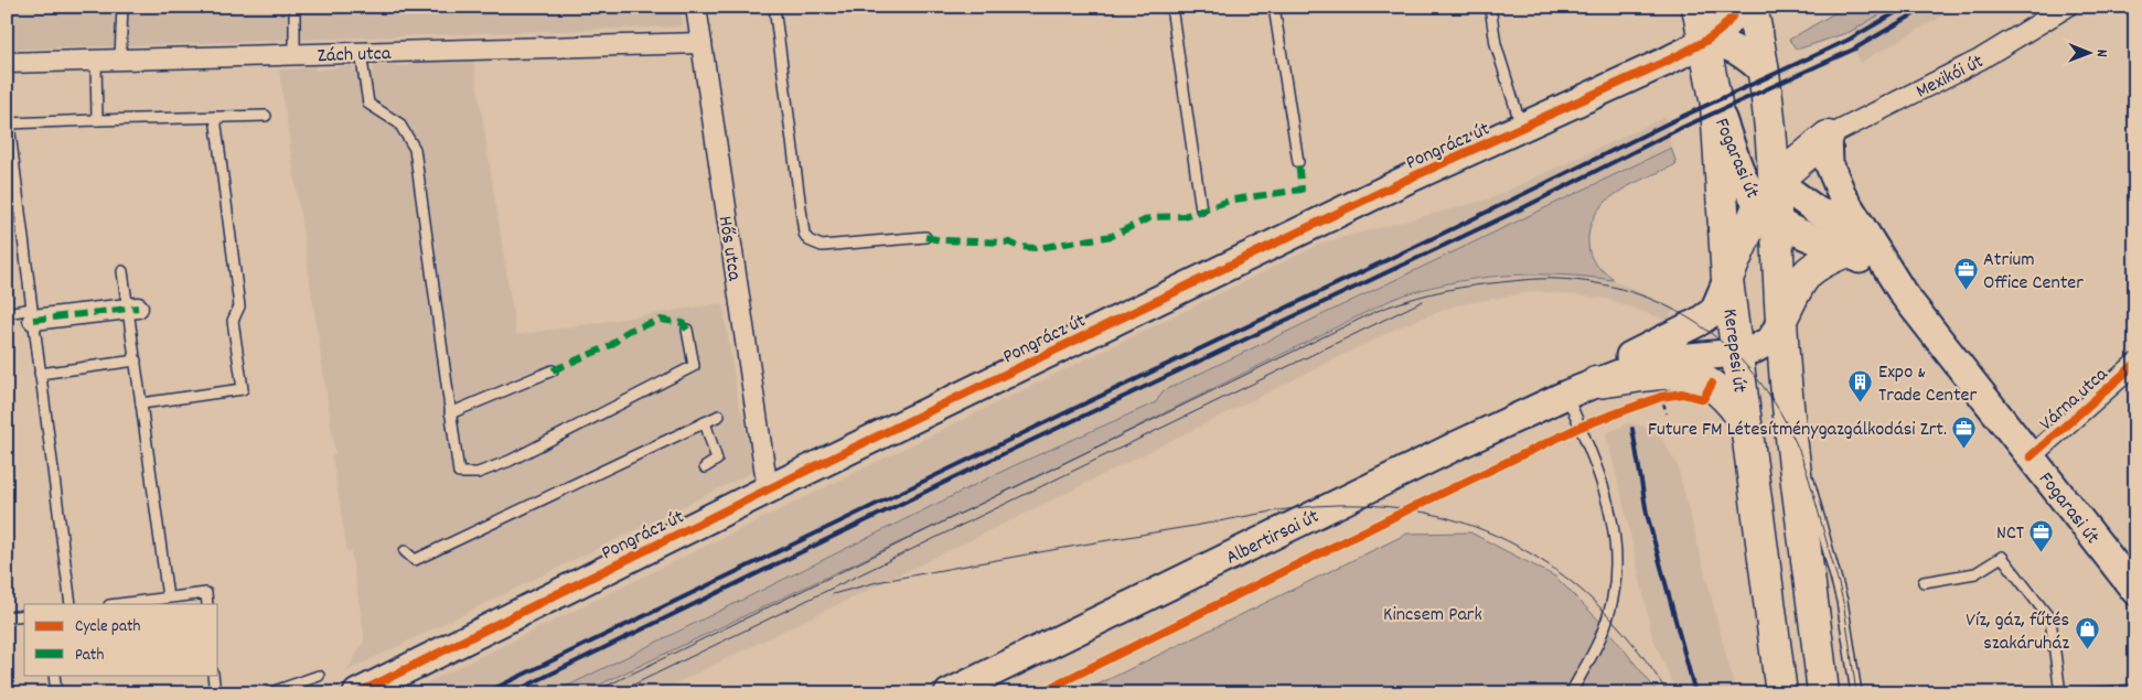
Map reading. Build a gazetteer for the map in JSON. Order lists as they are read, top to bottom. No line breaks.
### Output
{"streets":{"main road":["Kerepesi út"],"street":["Zách utca","Mexikói út","Pongrácz út","Fogarasi út","Hős utca","Várna utca","Albertirsai út"]},"crossings":[["Zách utca","Hős utca"],["Pongrácz út","Hős utca"],["Pongrácz út","Kerepesi út"],["Fogarasi út","Kerepesi út"],["Fogarasi út","Várna utca"],["Kerepesi út","Albertirsai út"]],"parks":["Kincsem Park"],"places":{"office":["Atrium Office Center","Future FM Létesítménygazgálkodási Zrt.","NCT"],"building":["Expo & Trade Center"],"shop":["Víz, gáz, fűtés szakáruház"]},"legend":["Cycle path","Path"],"north":"right"}
